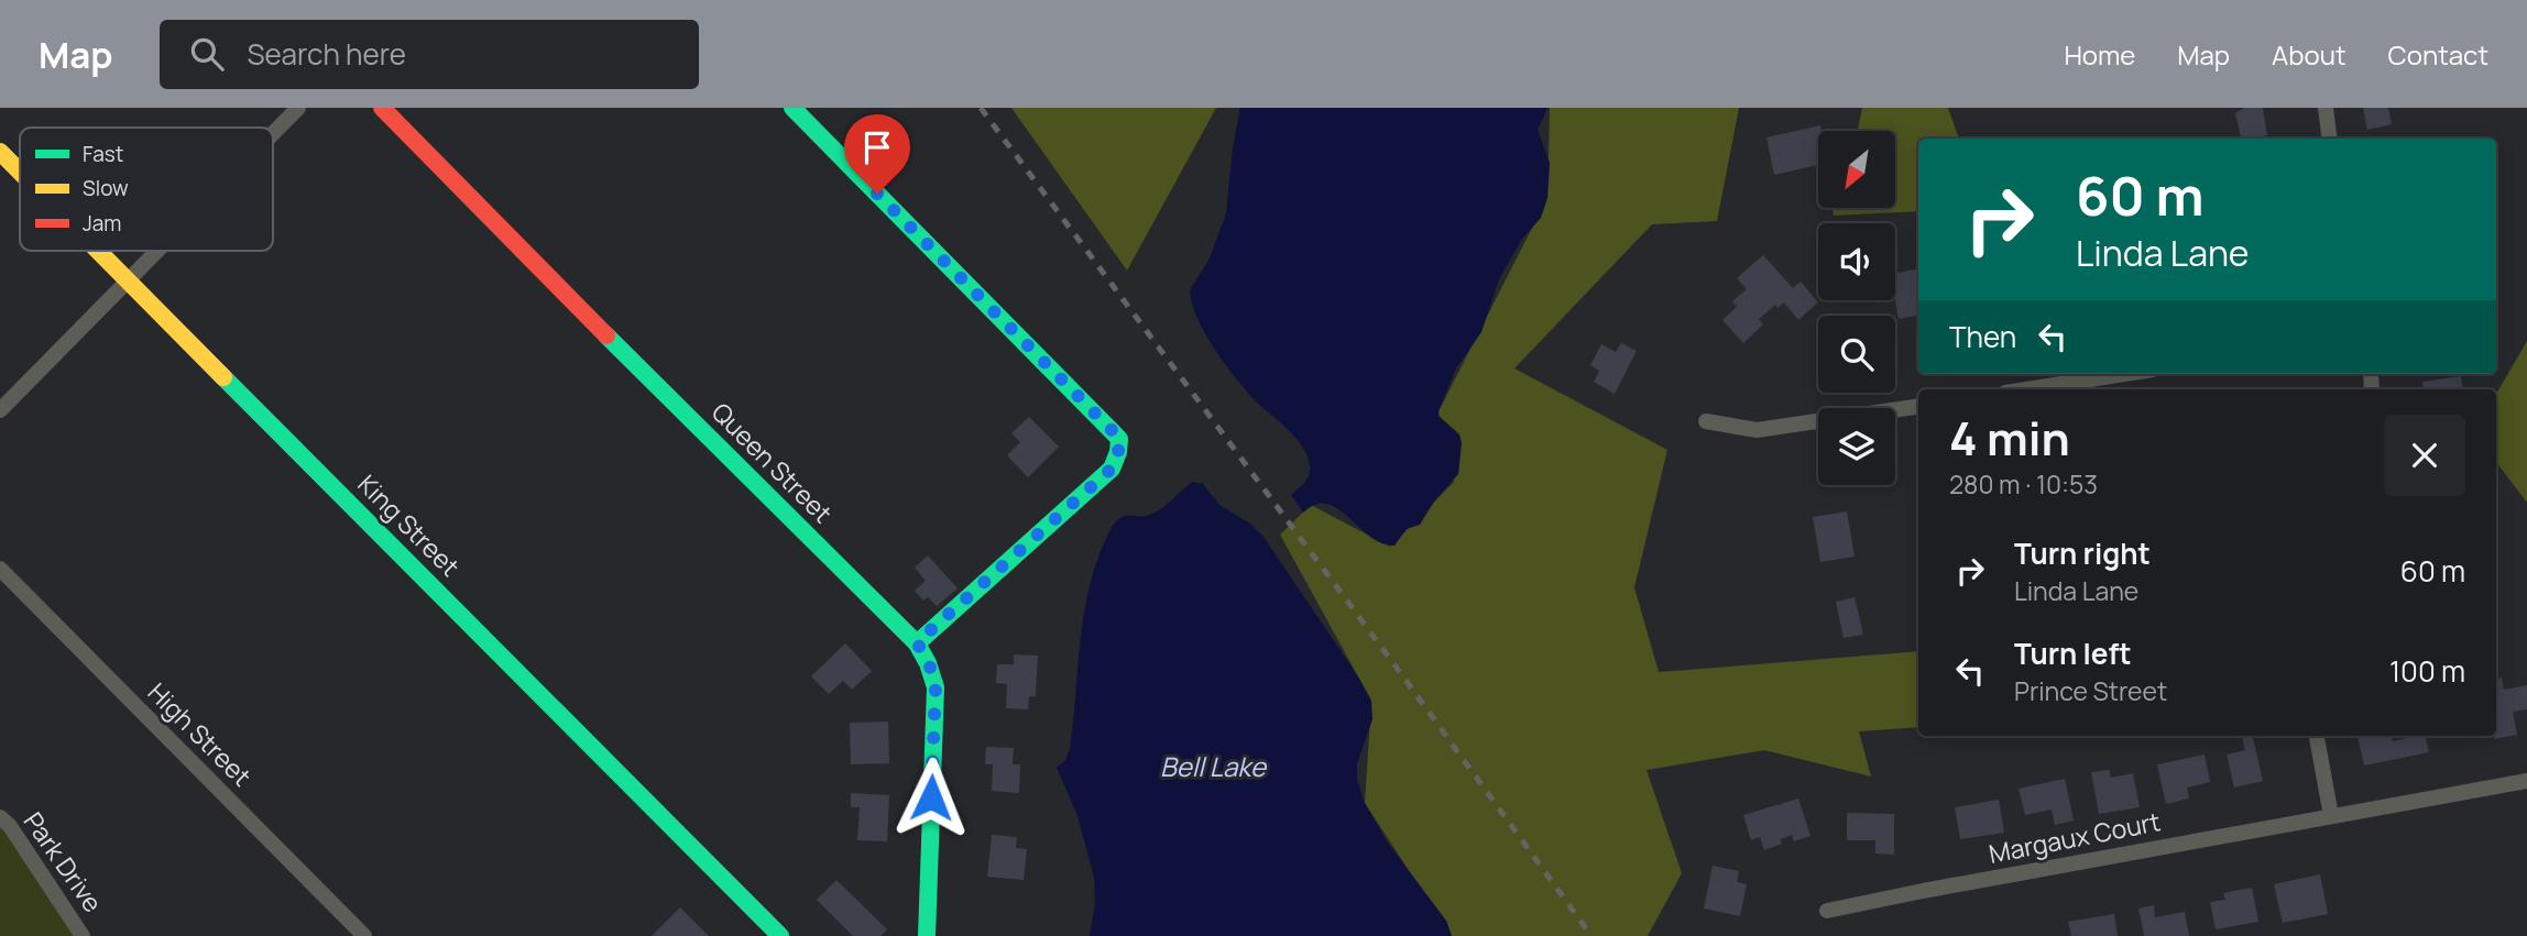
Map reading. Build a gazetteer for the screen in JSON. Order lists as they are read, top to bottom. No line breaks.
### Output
{"streets":{"street":["Queen Street","King Street","High Street","Margaux Court","Park Drive"]},"water":["Bell Lake"],"legend":["Fast","Slow","Jam"],"north":"bottom left","page":{"header":"Map","search":"Search here","nav":["Home","Map","About","Contact"],"turn":["60 m","Linda Lane"],"then":"Then","heading":["4 min","280 m · 10:53"],"list":[{"name":"Turn right","note":"Linda Lane","value":"60 m"},{"name":"Turn left","note":"Prince Street","value":"100 m"}]}}
